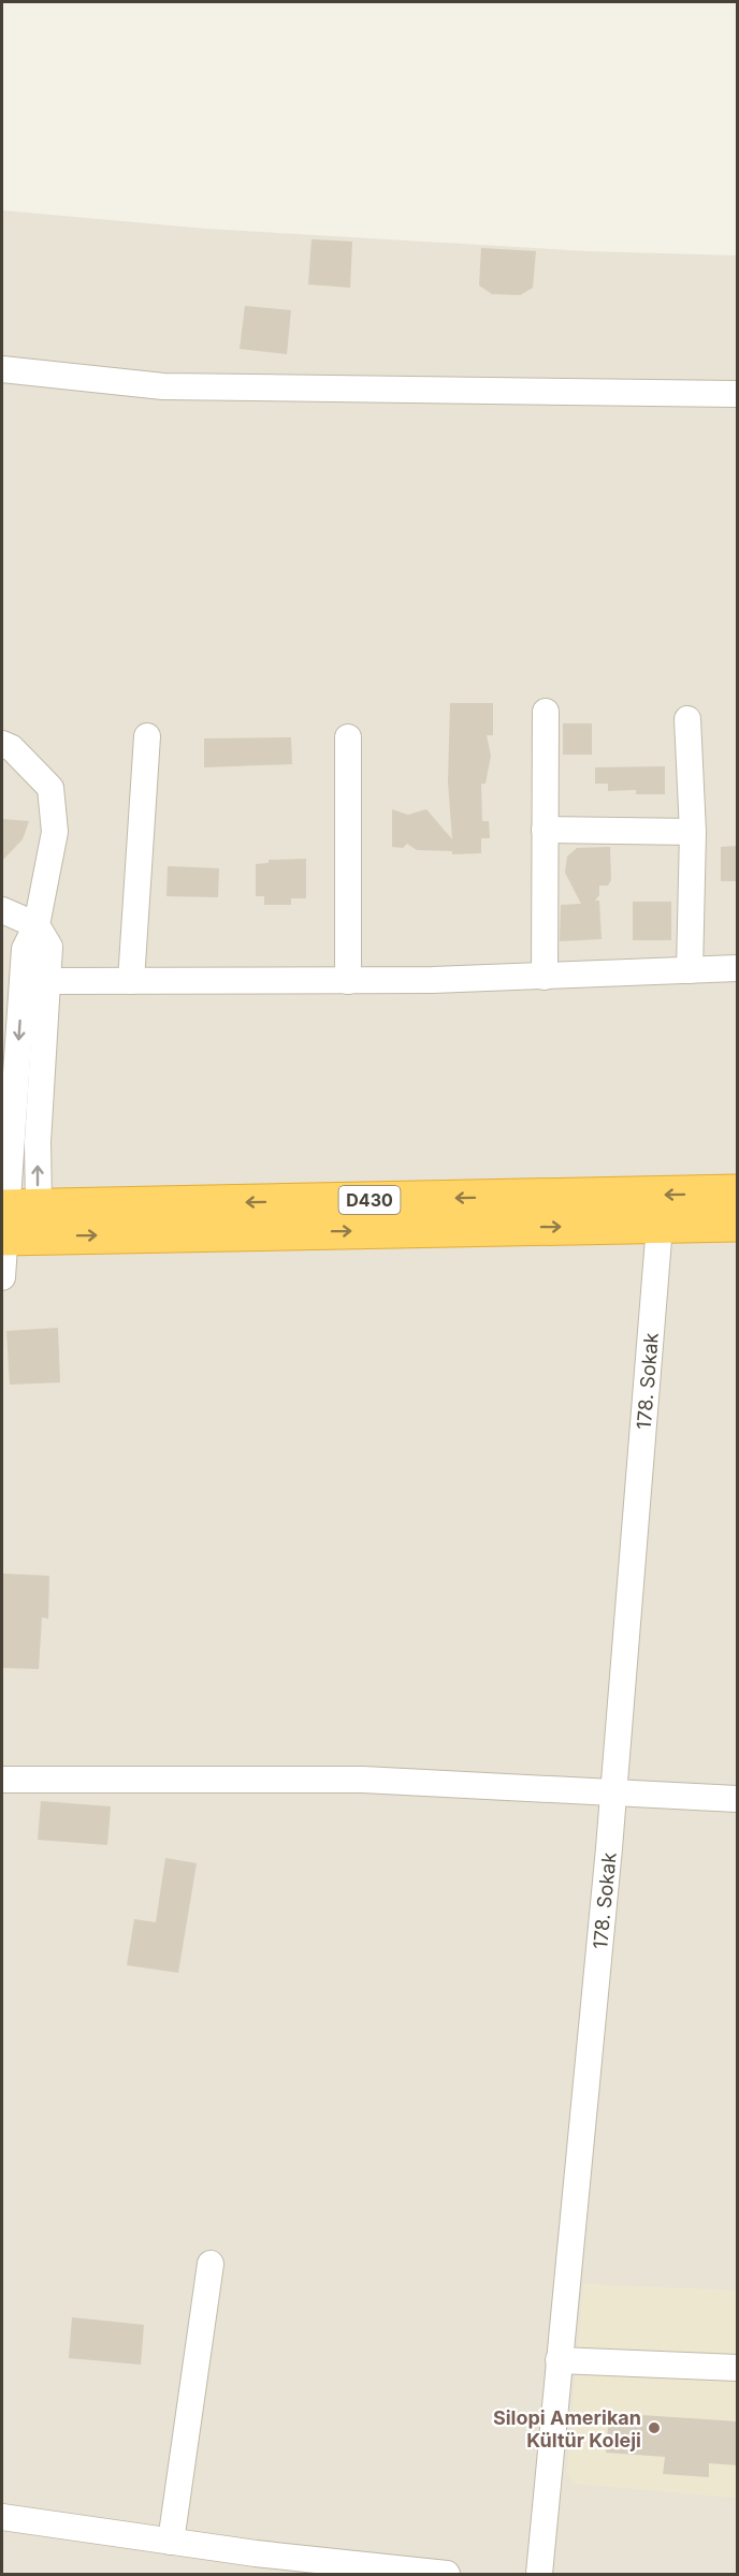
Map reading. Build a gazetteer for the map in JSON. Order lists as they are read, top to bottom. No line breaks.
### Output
{"streets":{"highway":["D430"],"street":["178. Sokak"]},"crossings":[["D430","178. Sokak"]],"places":["Silopi Amerikan Kültür Koleji"]}
